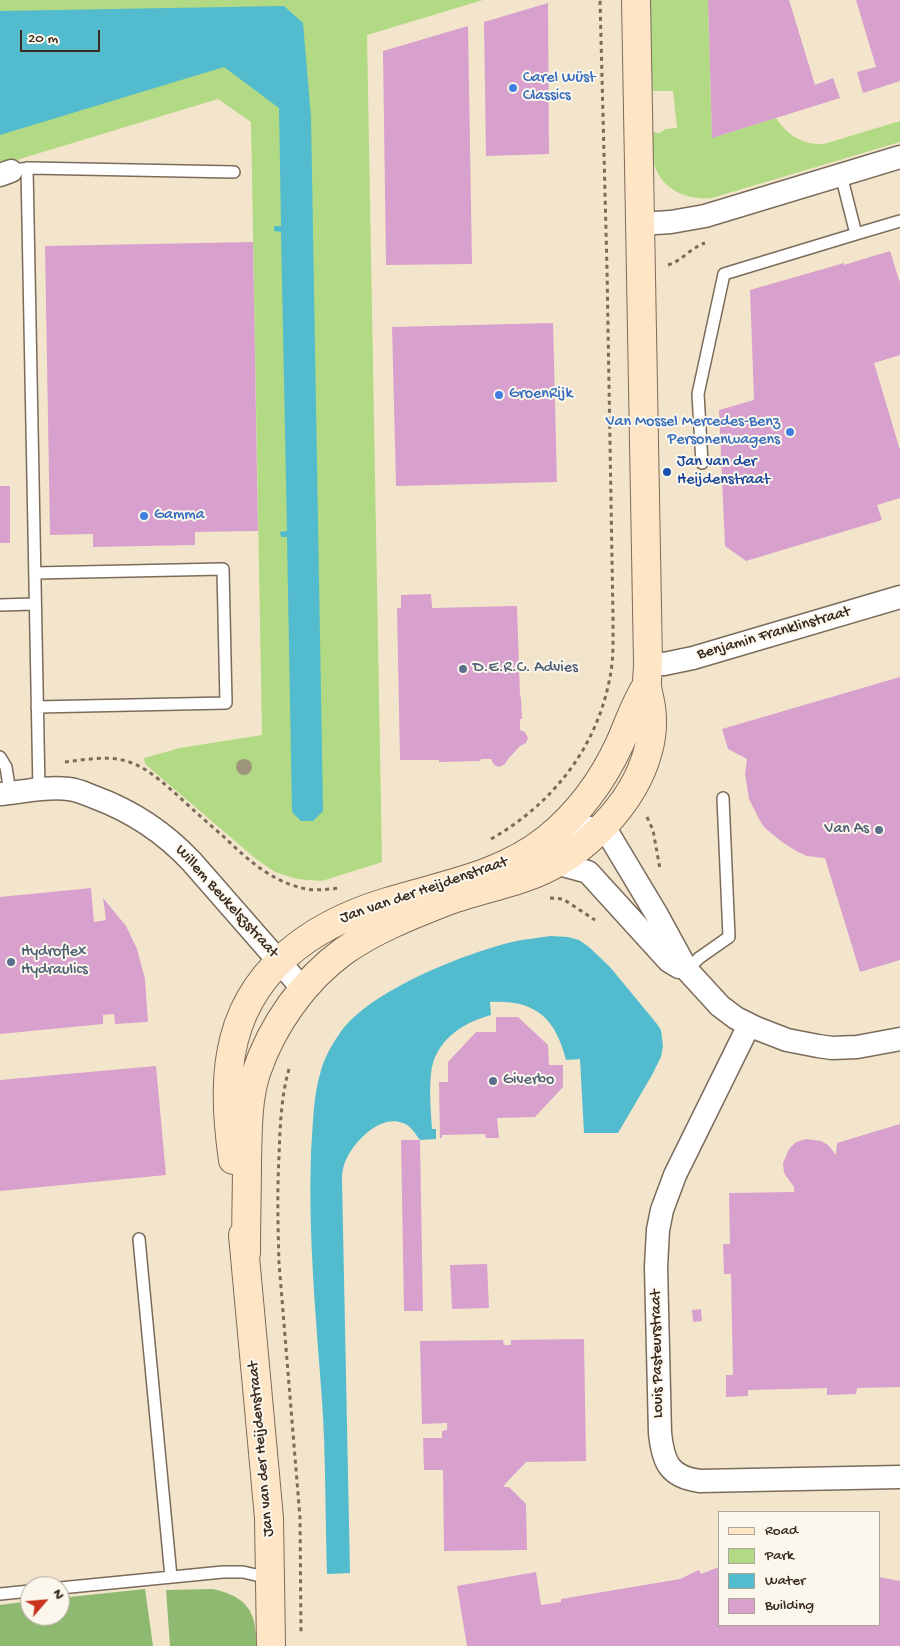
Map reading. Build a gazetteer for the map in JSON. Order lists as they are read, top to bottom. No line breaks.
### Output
{"streets":{"street":["Benjamin Franklinstraat","Jan van der Heijdenstraat","Willem Beukelszstraat","Louis Pasteurstraat"]},"crossings":[["Benjamin Franklinstraat","Jan van der Heijdenstraat"],["Jan van der Heijdenstraat","Willem Beukelszstraat"]],"places":["Carel Wüst Classics","GroenRijk","Van Mossel Mercedes-Benz Personenwagens","Jan van der Heijdenstraat","Gamma","D.E.R.C. Advies","Van As","Hydroflex Hydraulics","Giverbo"],"legend":["Road","Park","Water","Building"],"scale_bar":"20 m","north":"top right"}
